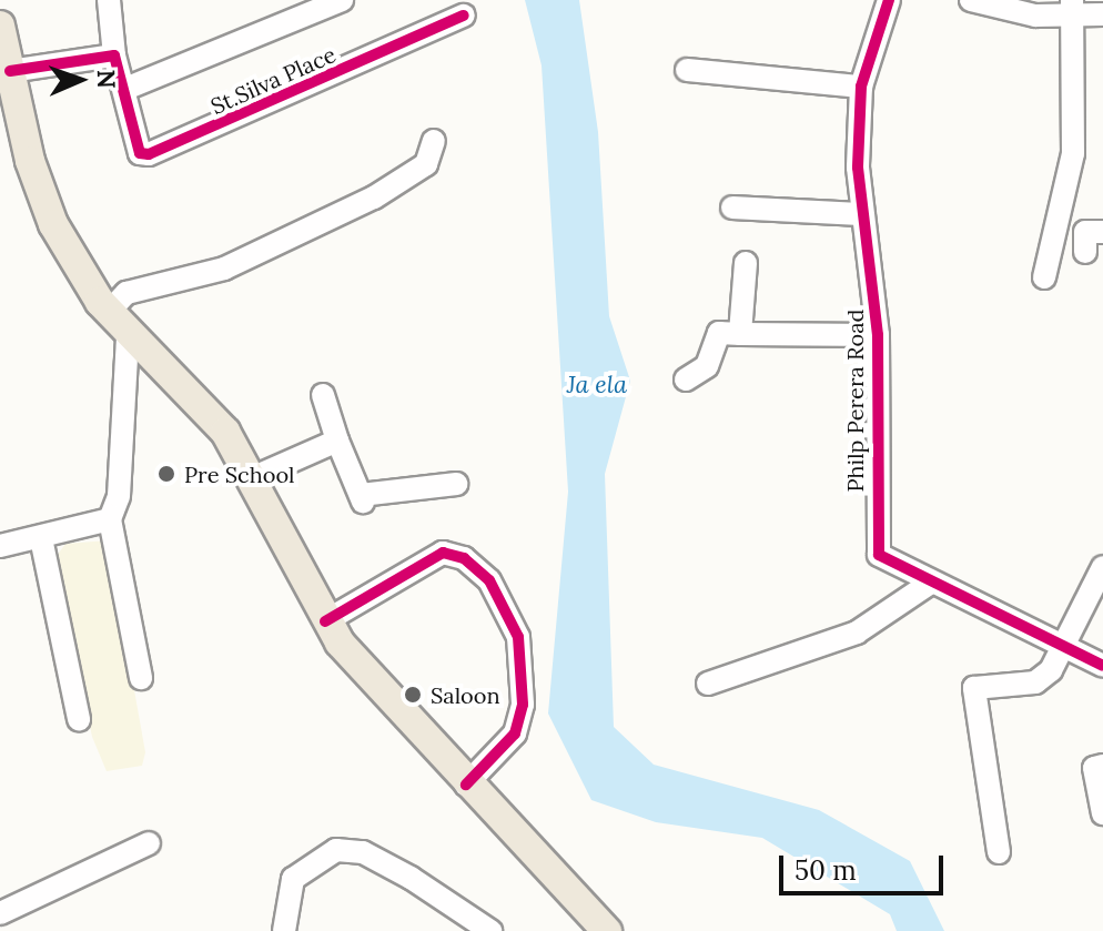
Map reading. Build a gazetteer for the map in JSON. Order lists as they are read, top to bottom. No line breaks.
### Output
{"streets":{"street":["St.Silva Place","Philp Perera Road"]},"water":["Ja ela"],"places":["Pre School","Saloon"],"scale_bar":"50 m","north":"right"}
